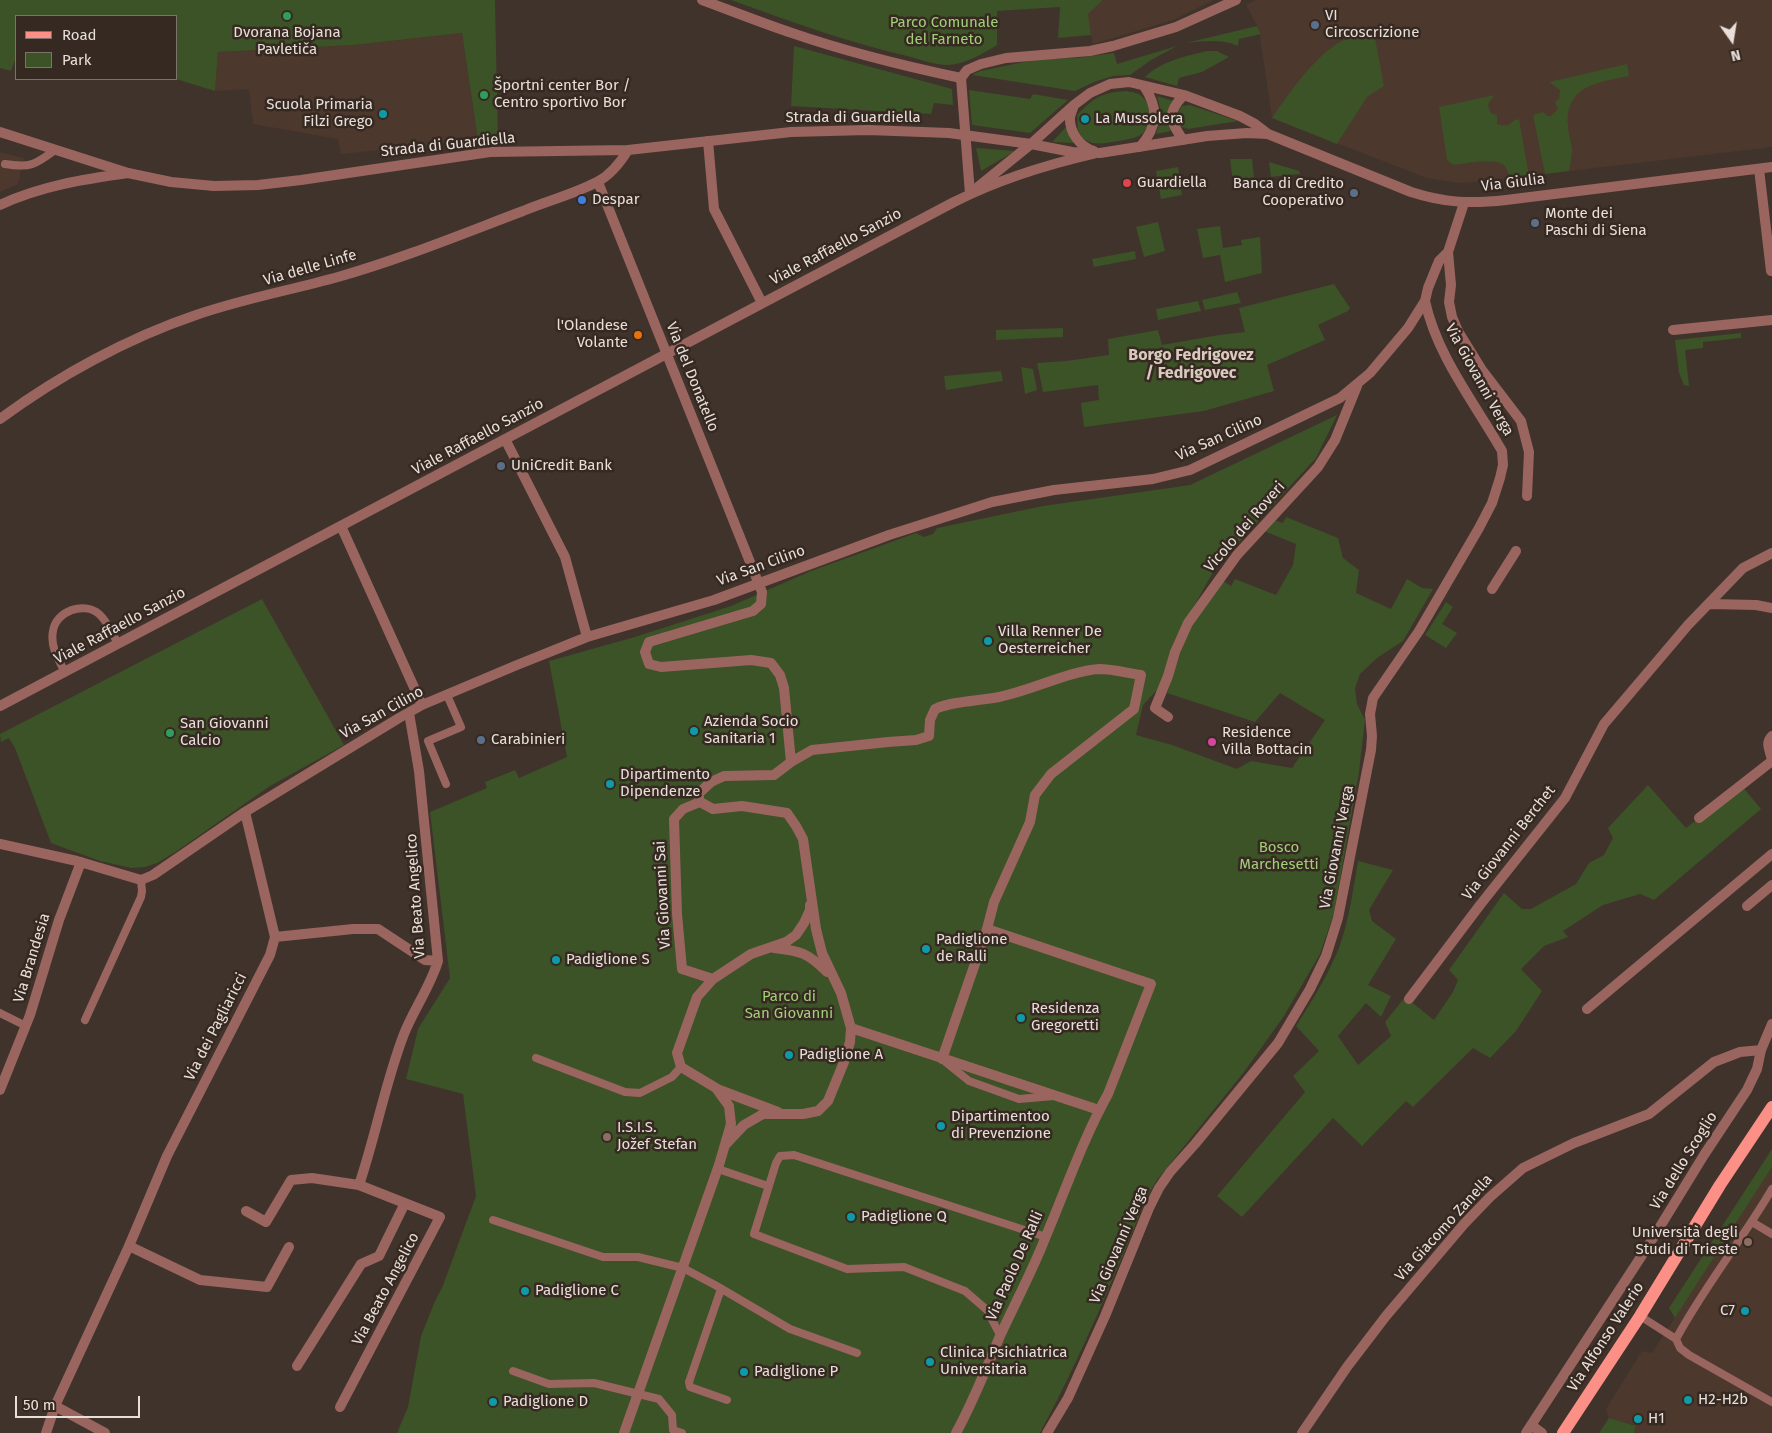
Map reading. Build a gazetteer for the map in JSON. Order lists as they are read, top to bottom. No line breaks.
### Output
{"streets":{"main road":["Via Alfonso Valerio"],"street":["Strada di Guardiella","Via Giulia","Viale Raffaello Sanzio","Via delle Linfe","Via del Donatello","Via Giovanni Verga","Via San Cilino","Vicolo dei Roveri","Via Giovanni Berchet","Via Giovanni Sai","Via Beato Angelico","Via Brandesia","Via dei Pagliaricci","Via dello Scoglio","Via Giacomo Zanella","Via Paolo De Ralli"]},"crossings":[["Strada di Guardiella","Via delle Linfe"],["Via Giulia","Via San Cilino"],["Viale Raffaello Sanzio","Via del Donatello"],["Via delle Linfe","Via del Donatello"],["Via del Donatello","Via San Cilino"],["Via Giovanni Verga","Via San Cilino"],["Via San Cilino","Vicolo dei Roveri"],["Via San Cilino","Via Beato Angelico"],["Via dello Scoglio","Via Giacomo Zanella"]],"districts":["Borgo Fedrigovez / Fedrigovec"],"parks":["Parco Comunale del Farneto","Bosco Marchesetti","Parco di San Giovanni"],"places":["Dvorana Bojana Pavletiča","VI Circoscrizione","Športni center Bor / Centro sportivo Bor","Scuola Primaria Filzi Grego","La Mussolera","Guardiella","Banca di Credito Cooperativo","Despar","Monte dei Paschi di Siena","l'Olandese Volante","UniCredit Bank","Villa Renner De Oesterreicher","Azienda Socio Sanitaria 1","San Giovanni Calcio","Carabinieri","Residence Villa Bottacin","Dipartimento Dipendenze","Padiglione de Ralli","Padiglione S","Residenza Gregoretti","Padiglione A","Dipartimentoo di Prevenzione","I.S.I.S. Jožef Stefan","Padiglione Q","Università degli Studi di Trieste","Padiglione C","C7","Clinica Psichiatrica Universitaria","Padiglione P","H2-H2b","Padiglione D","H1"],"legend":["Road","Park"],"scale_bar":"50 m","north":"bottom"}
